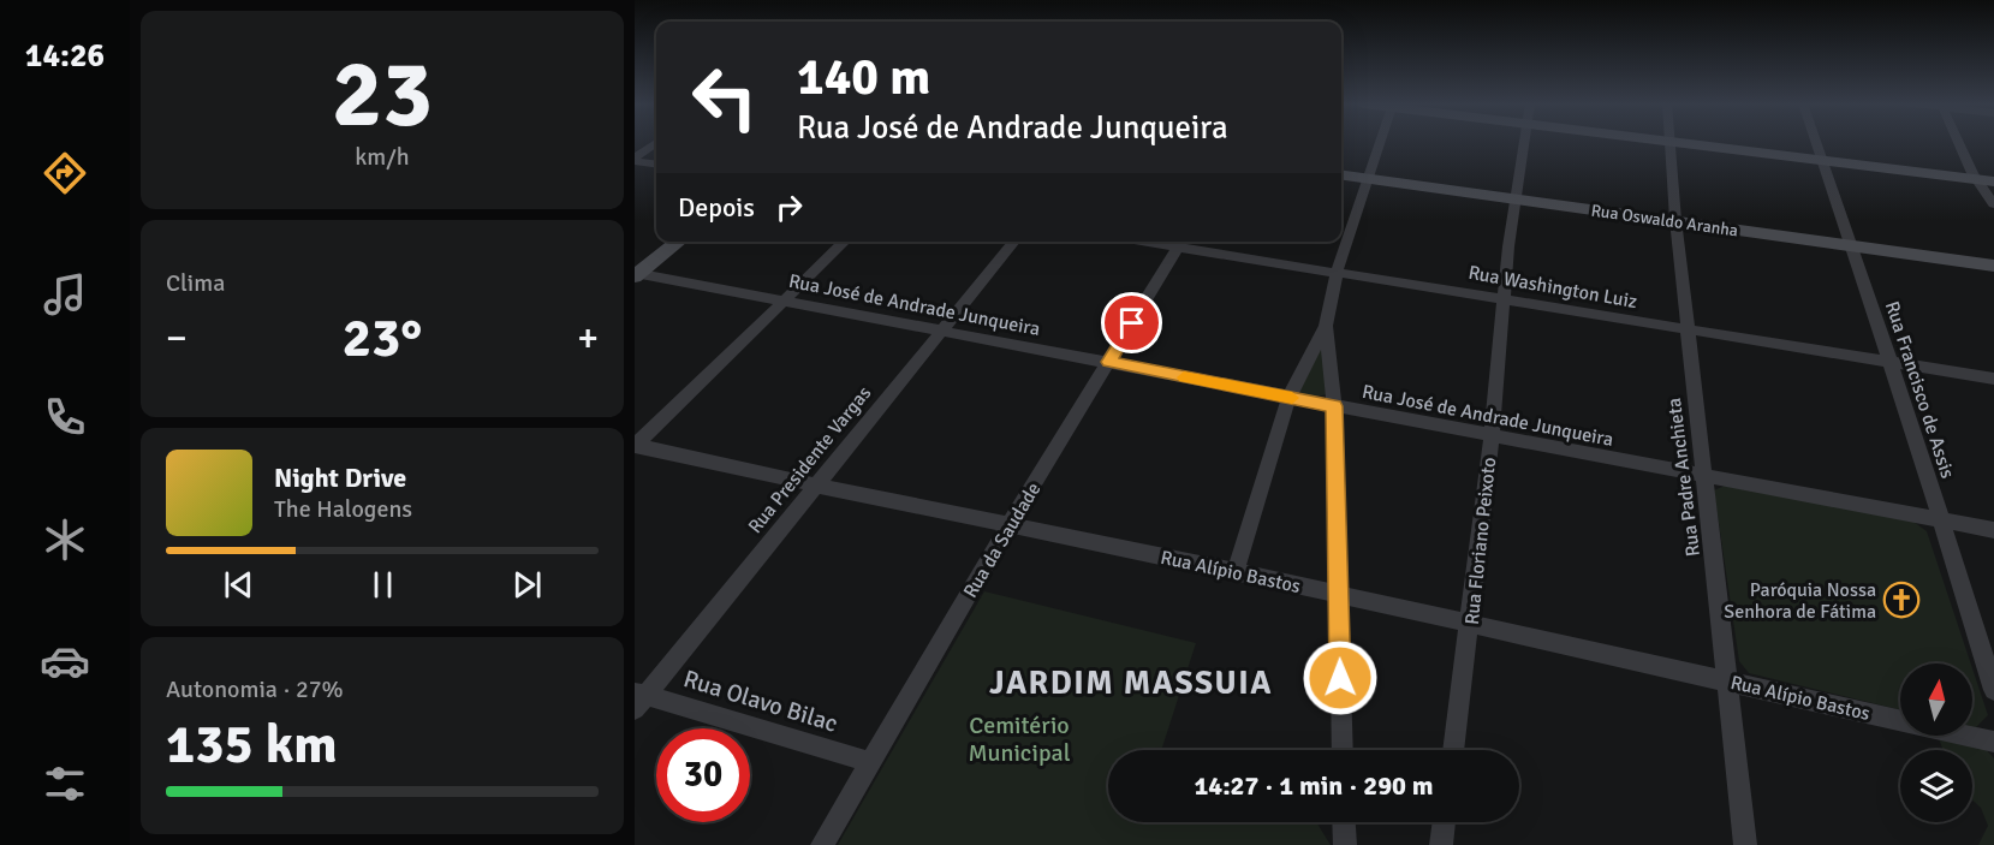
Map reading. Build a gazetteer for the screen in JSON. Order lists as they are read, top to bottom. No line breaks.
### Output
{"streets":{"street":["Rua Oswaldo Aranha","Rua Washington Luiz","Rua José de Andrade Junqueira","Rua Francisco de Assis","Rua Presidente Vargas","Rua Padre Anchieta","Rua da Saudade","Rua Floriano Peixoto","Rua Alípio Bastos","Rua Olavo Bilac"]},"crossings":[["Rua Oswaldo Aranha","Rua Francisco de Assis"],["Rua Oswaldo Aranha","Rua Padre Anchieta"],["Rua Oswaldo Aranha","Rua Floriano Peixoto"],["Rua Washington Luiz","Rua Francisco de Assis"],["Rua Washington Luiz","Rua Padre Anchieta"],["Rua Washington Luiz","Rua da Saudade"],["Rua Washington Luiz","Rua Floriano Peixoto"],["Rua José de Andrade Junqueira","Rua Francisco de Assis"],["Rua José de Andrade Junqueira","Rua Presidente Vargas"],["Rua José de Andrade Junqueira","Rua Padre Anchieta"],["Rua José de Andrade Junqueira","Rua da Saudade"],["Rua José de Andrade Junqueira","Rua Floriano Peixoto"],["Rua Presidente Vargas","Rua Alípio Bastos"],["Rua Presidente Vargas","Rua Olavo Bilac"],["Rua Padre Anchieta","Rua Alípio Bastos"],["Rua da Saudade","Rua Alípio Bastos"],["Rua da Saudade","Rua Olavo Bilac"],["Rua Floriano Peixoto","Rua Alípio Bastos"]],"districts":["JARDIM MASSUIA"],"parks":["Cemitério Municipal"],"places":{"church":["Paróquia Nossa Senhora de Fátima"]},"north":"top","page":{"tabs":"14:26","tile":[["23","km/h"],"Clima",["Autonomia · 27%","135 km"]],"turn":["140 m","Rua José de Andrade Junqueira"],"then":"Depois","heat":["−","23°","+"],"song":["Night Drive","The Halogens"],"limit":"30","trip":"14:27 · 1 min · 290 m"}}
